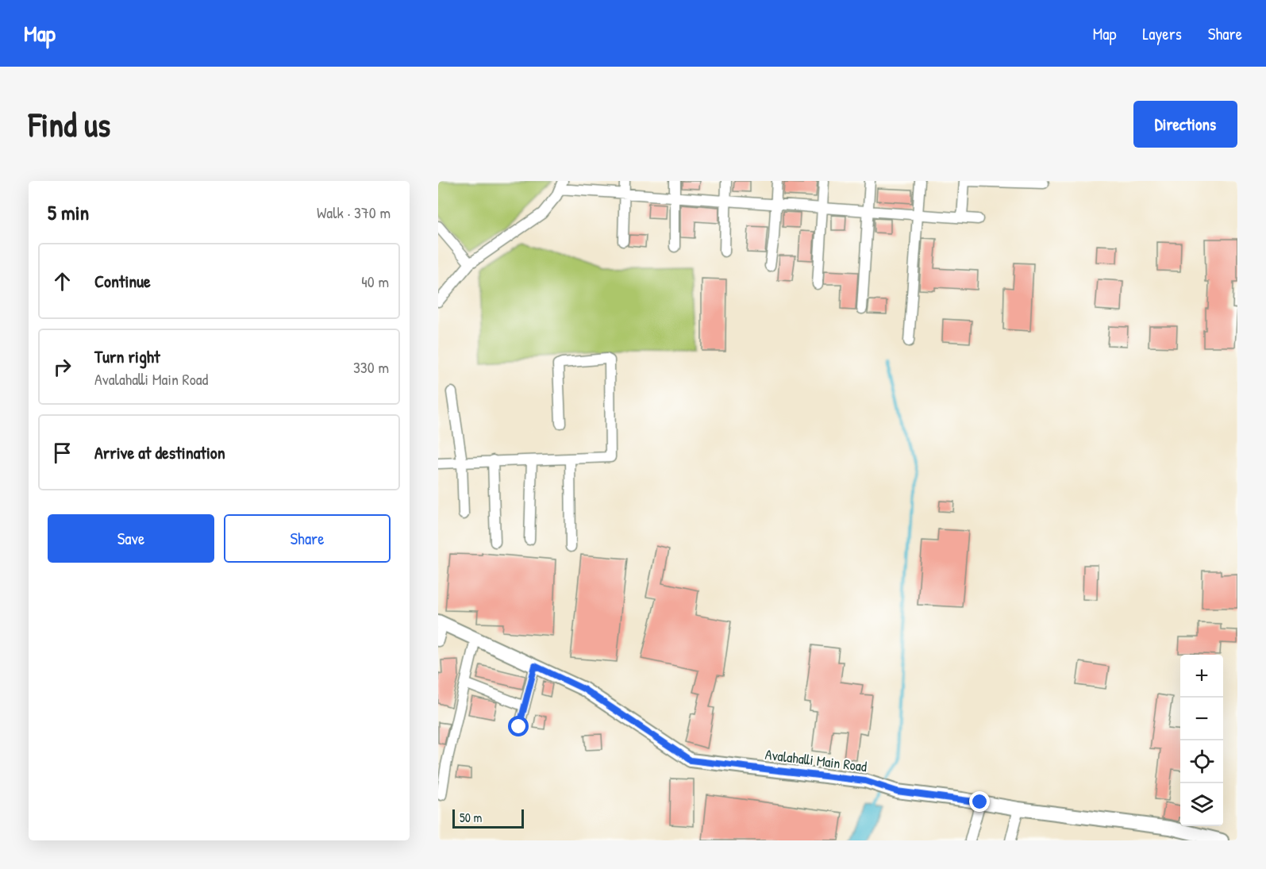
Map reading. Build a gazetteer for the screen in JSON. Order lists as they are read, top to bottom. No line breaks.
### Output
{"streets":{"main road":["Avalahalli Main Road"]},"scale_bar":"50 m","page":{"header":"Map","nav":["Map","Layers","Share"],"buttons":["Directions",["Save","Share"]],"title":"Find us","heading":["5 min","Walk · 370 m"],"list":[["Continue","40 m"],["Turn right","Avalahalli Main Road","330 m"],"Arrive at destination"],"map_buttons":["+","−"],"scale":"50 m"}}
